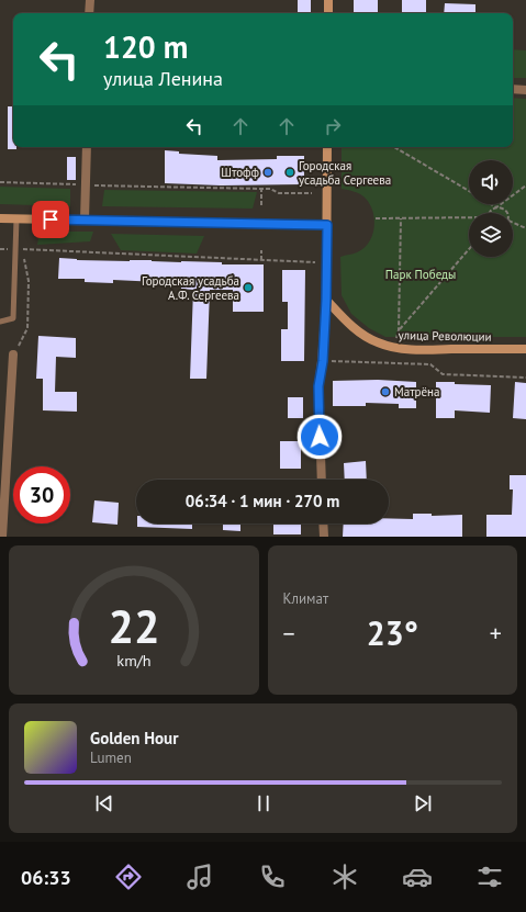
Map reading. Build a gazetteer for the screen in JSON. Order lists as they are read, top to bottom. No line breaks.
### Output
{"streets":{"main road":["улица Революции"]},"parks":["Парк Победы"],"places":["Штофф","Городская усадьба Сергеева","Городская усадьба А.Ф. Сергеева","Матрёна"],"page":{"turn":["120 m","улица Ленина"],"limit":"30","trip":"06:34 · 1 мин · 270 m","tile":"Климат","heat":["−","23°","+"],"song":["Golden Hour","Lumen"],"tabs":"06:33","gauge":["22","km/h"]}}
